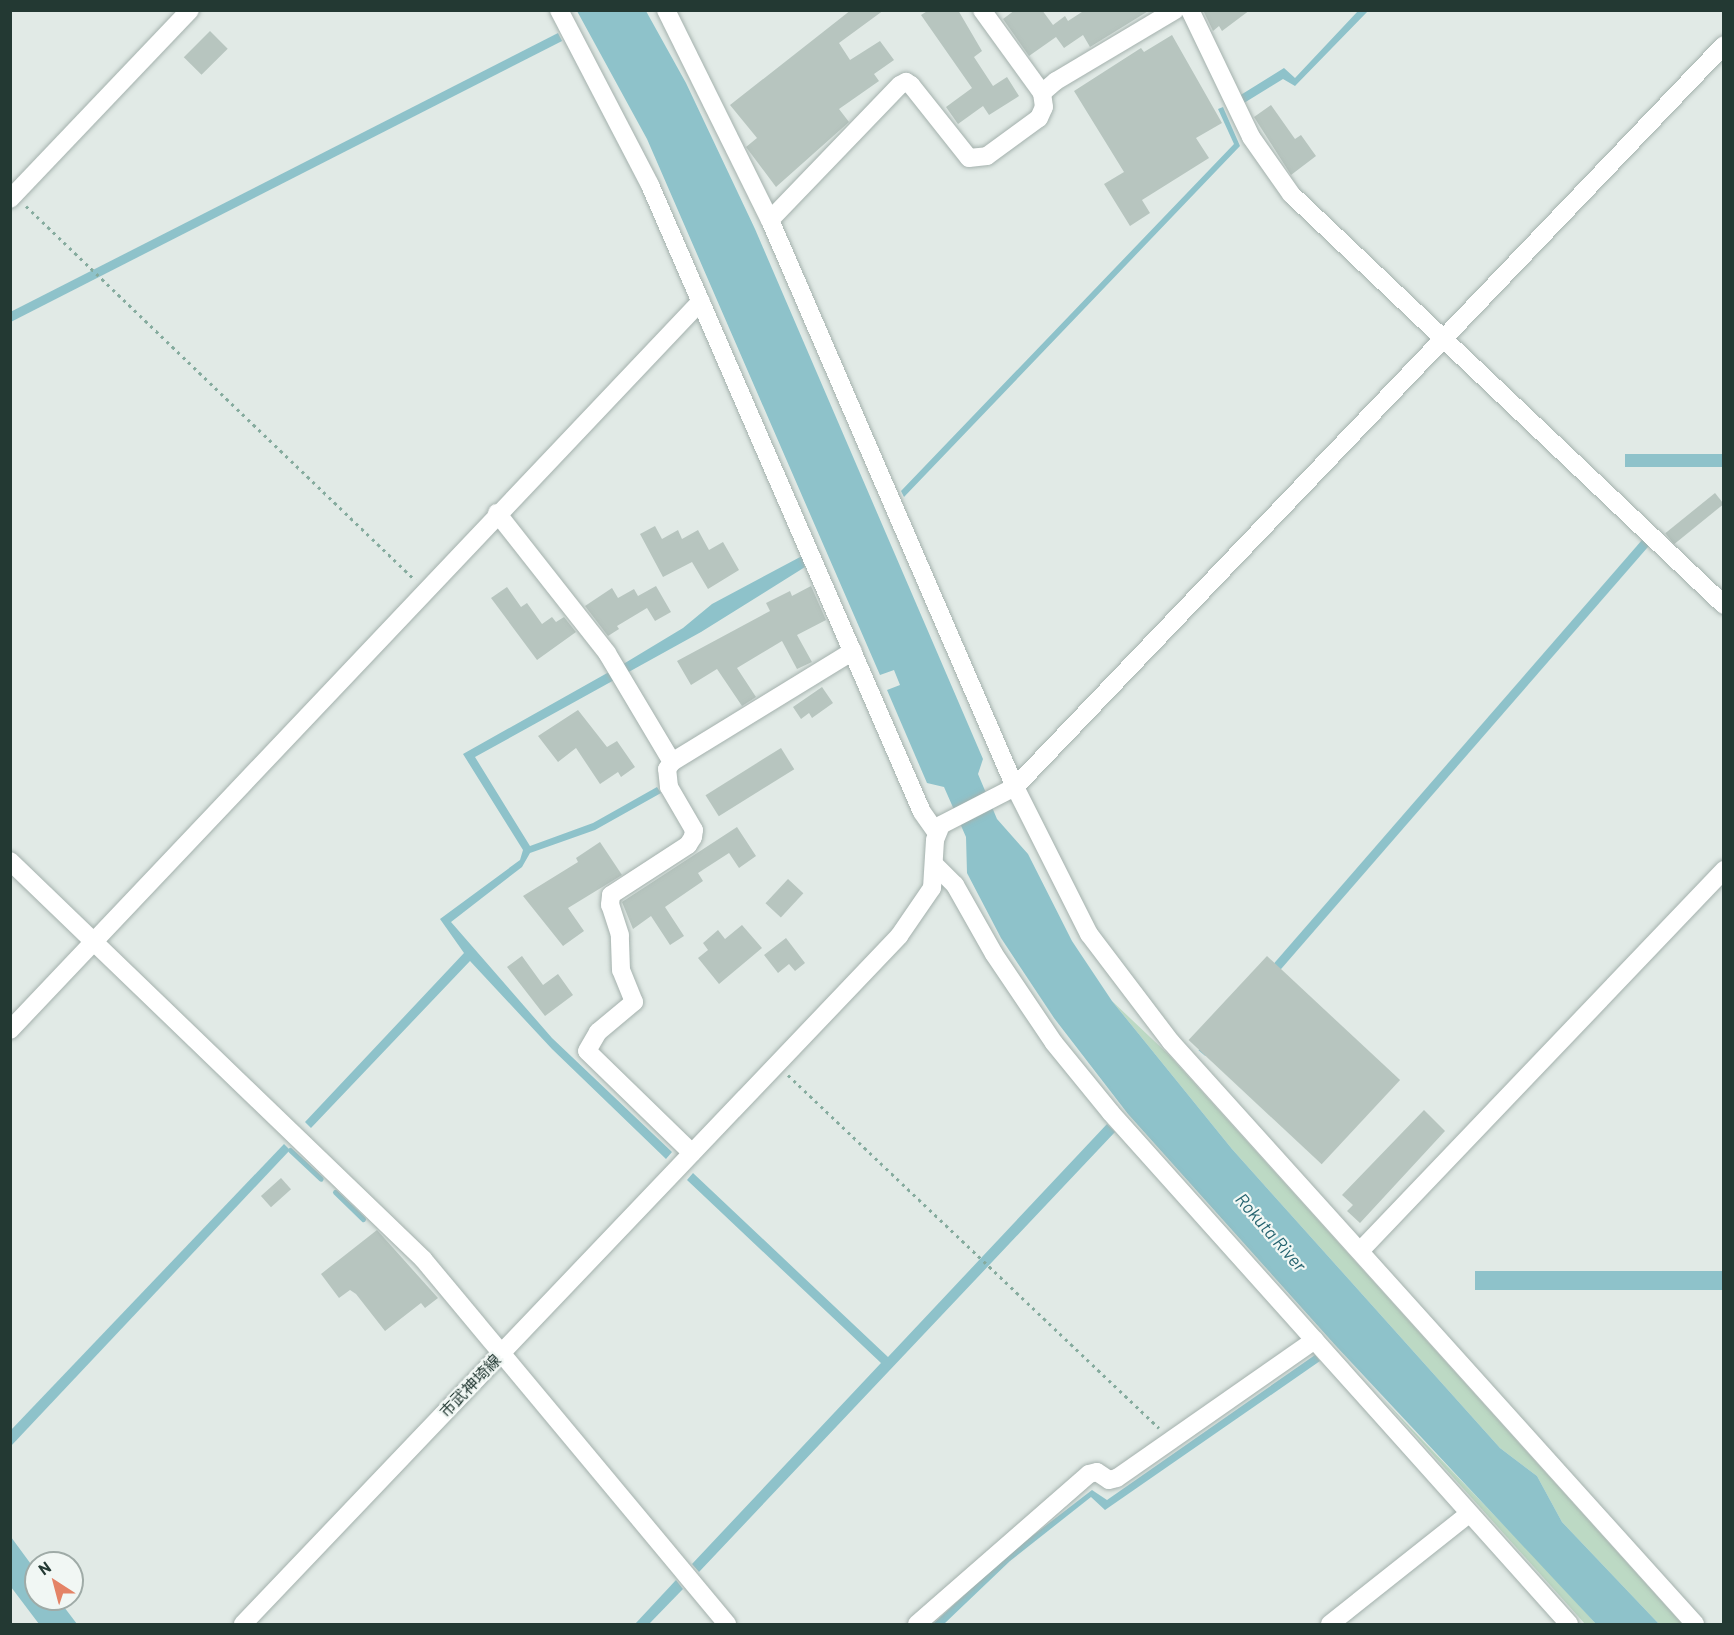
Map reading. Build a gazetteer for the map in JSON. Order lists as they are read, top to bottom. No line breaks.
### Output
{"streets":{"street":["市武神埼線"]},"water":["Rokuta River"],"north":"top left"}
